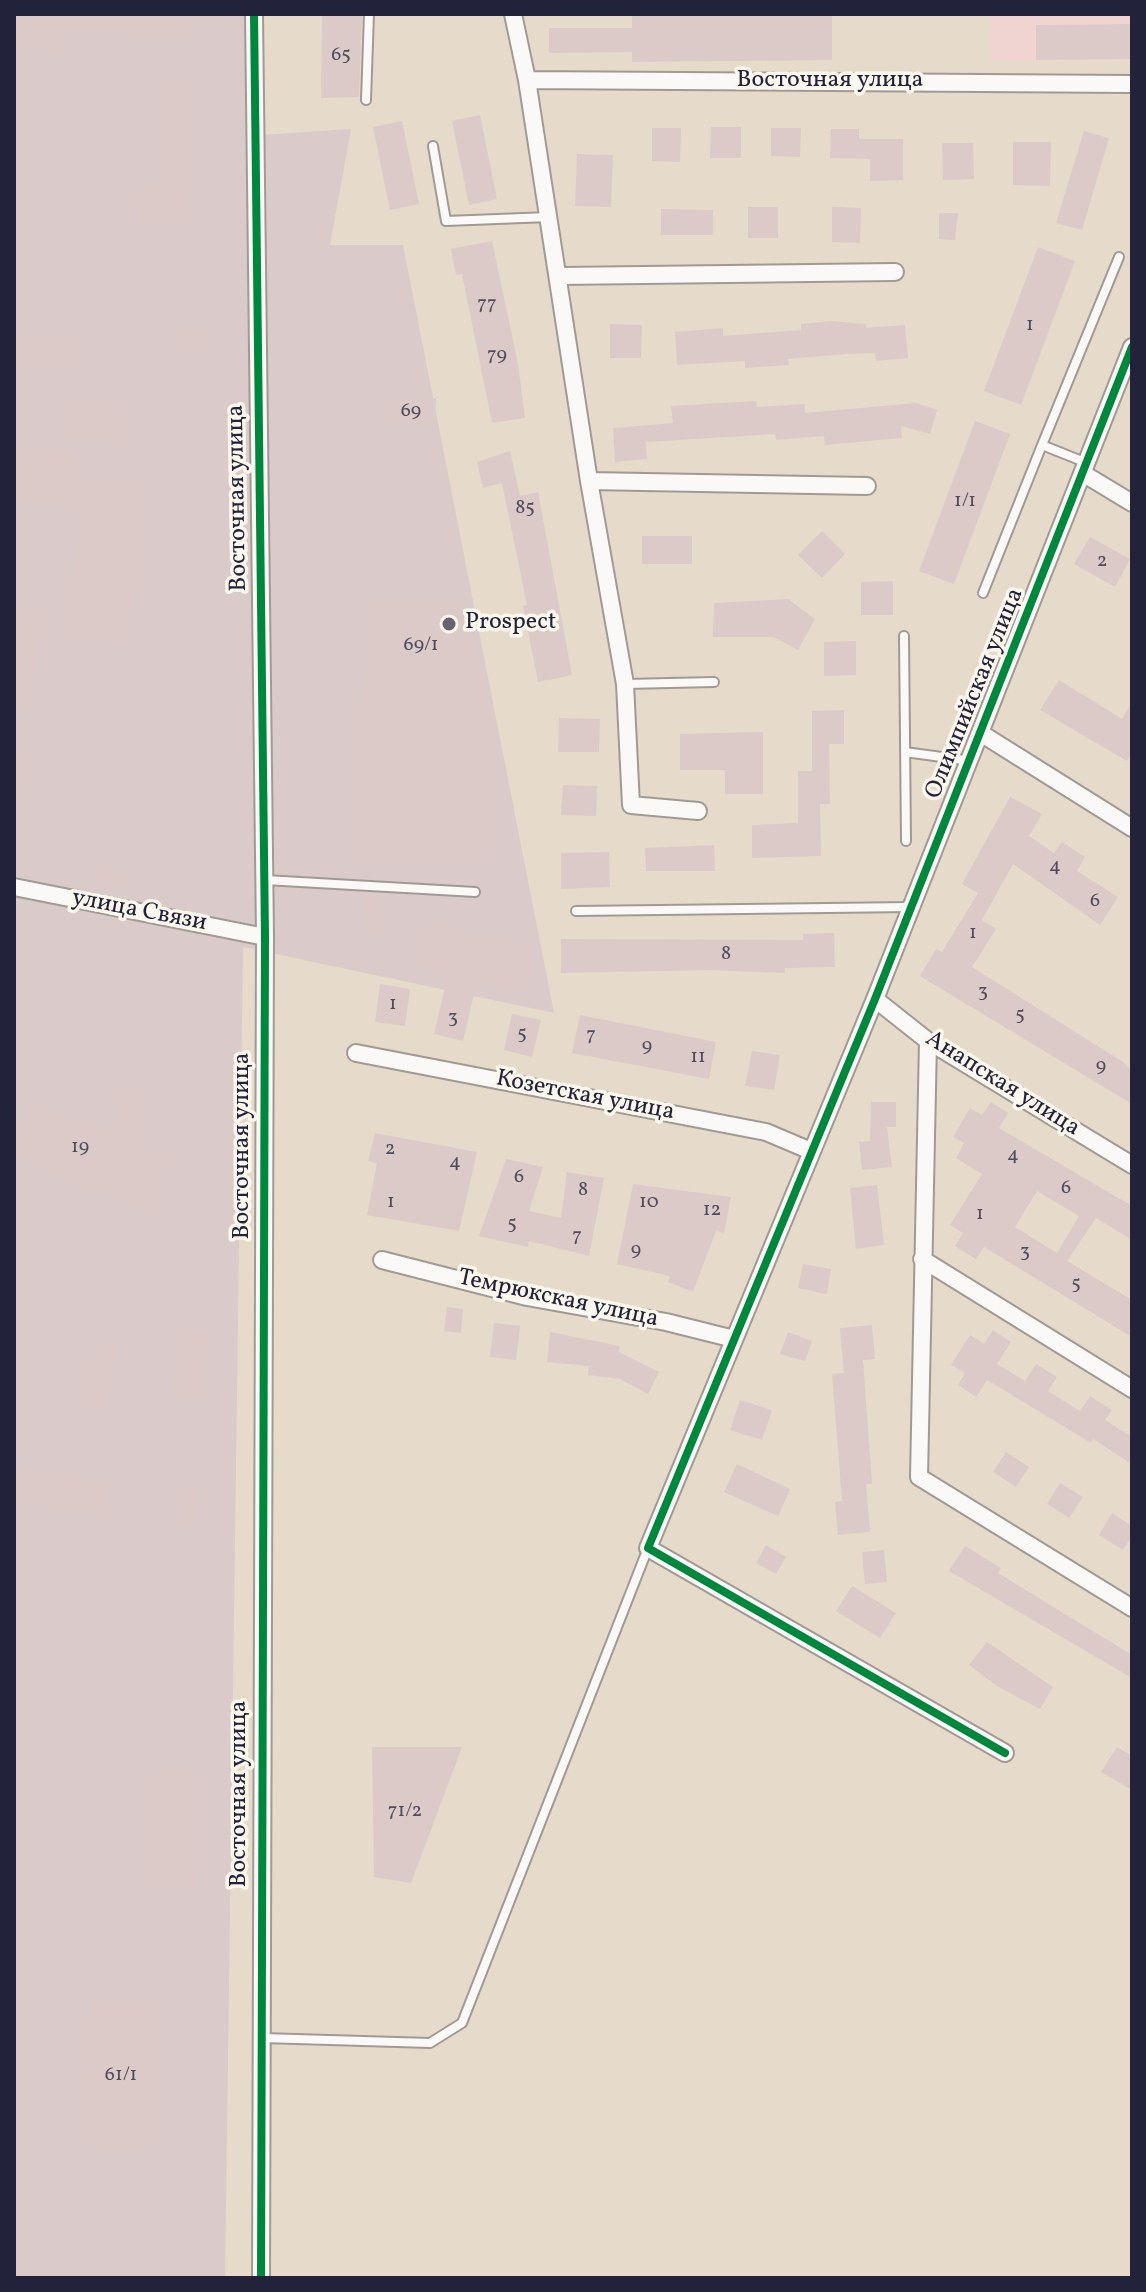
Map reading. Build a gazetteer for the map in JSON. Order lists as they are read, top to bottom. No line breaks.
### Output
{"streets":{"street":["Восточная улица","Олимпийская улица","улица Связи","Анапская улица","Козетская улица","Темрюкская улица"]},"crossings":[["Восточная улица","улица Связи"],["Олимпийская улица","Анапская улица"],["Олимпийская улица","Козетская улица"],["Олимпийская улица","Темрюкская улица"]],"places":["Prospect"],"house_numbers":["65","77","1","79","69","1/1","85","2","69/1","4","6","1","8","3","1","5","3","5","7","9","11","9","19","2","4","4","6","6","8","1","10","12","1","5","7","9","3","5","71/2","61/1"]}
